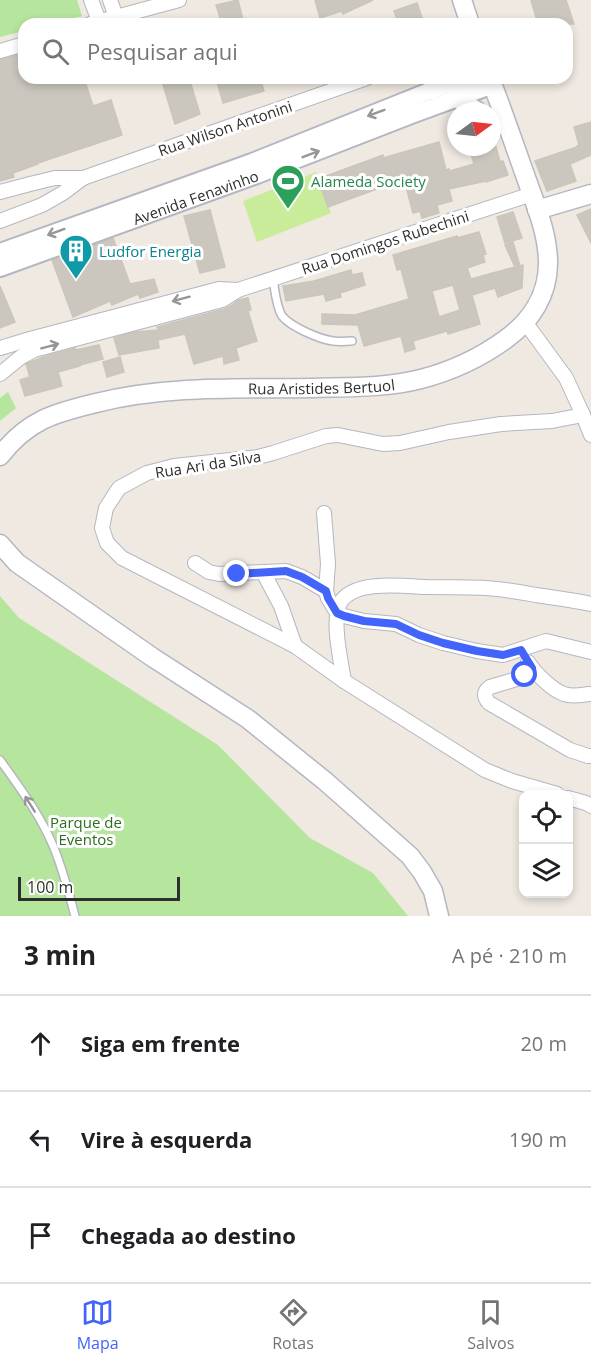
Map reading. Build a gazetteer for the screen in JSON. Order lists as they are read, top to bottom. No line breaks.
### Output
{"streets":{"main road":["Rua Aristides Bertuol"],"street":["Rua Wilson Antonini","Avenida Fenavinho","Rua Domingos Rubechini","Rua Ari da Silva"]},"crossings":[["Rua Domingos Rubechini","Rua Aristides Bertuol"]],"parks":["Parque de Eventos"],"places":{"sports":["Alameda Society"],"building":["Ludfor Energia"]},"scale_bar":"100 m","north":"right","page":{"search":"Pesquisar aqui","scale":"100 m","heading":["3 min","A pé · 210 m"],"list":[["Siga em frente","20 m"],["Vire à esquerda","190 m"],"Chegada ao destino"],"nav":["Mapa","Rotas","Salvos"]}}
